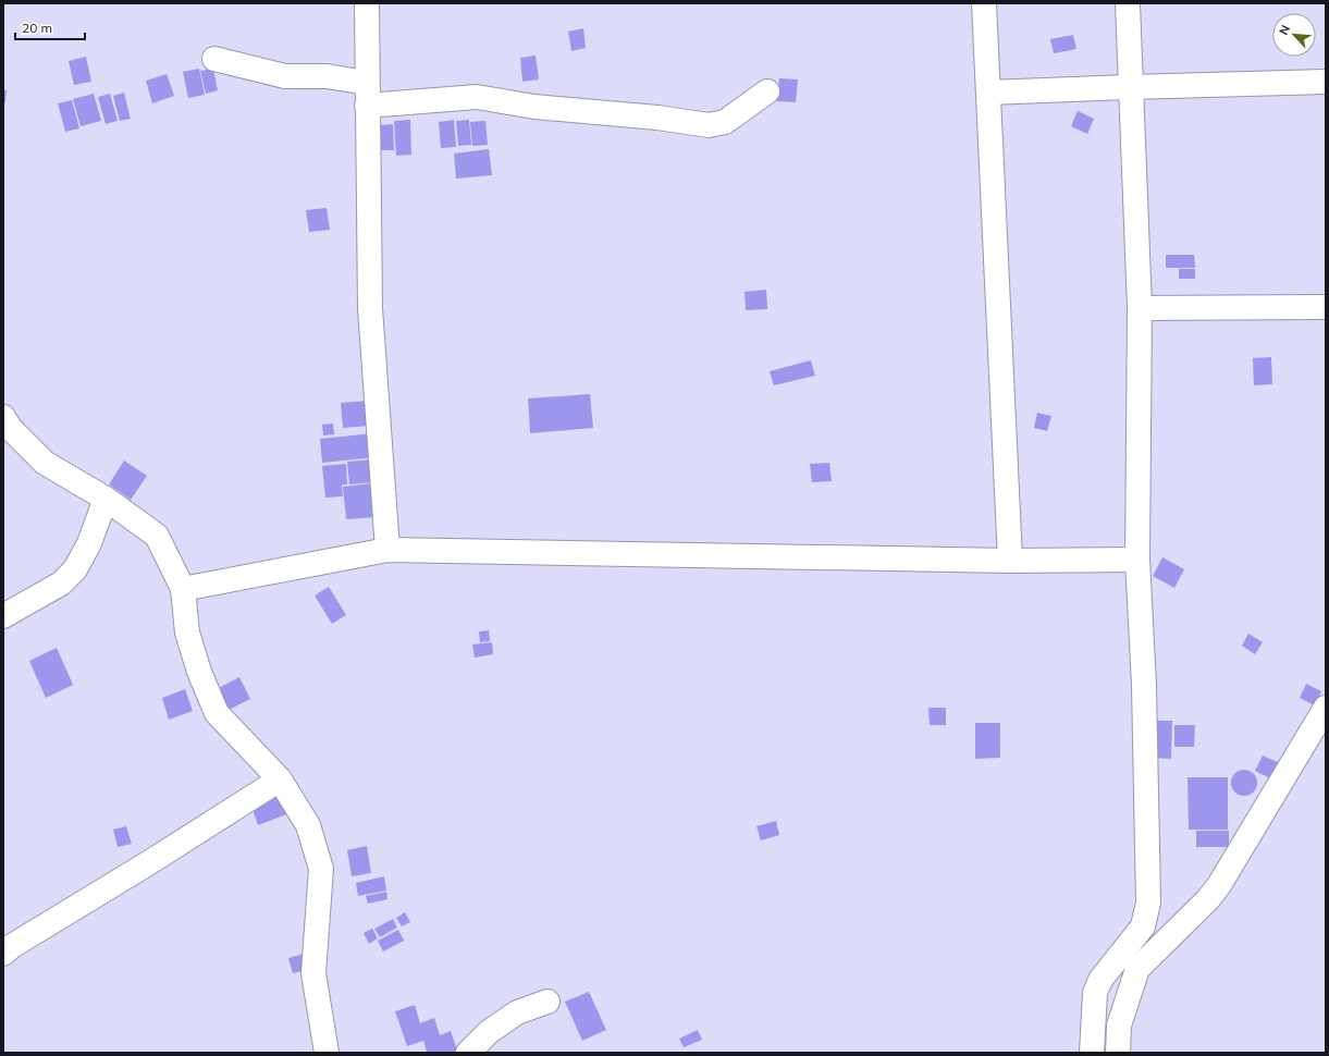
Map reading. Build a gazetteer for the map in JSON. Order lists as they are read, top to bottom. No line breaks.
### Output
{"scale_bar":"20 m","north":"top left"}
